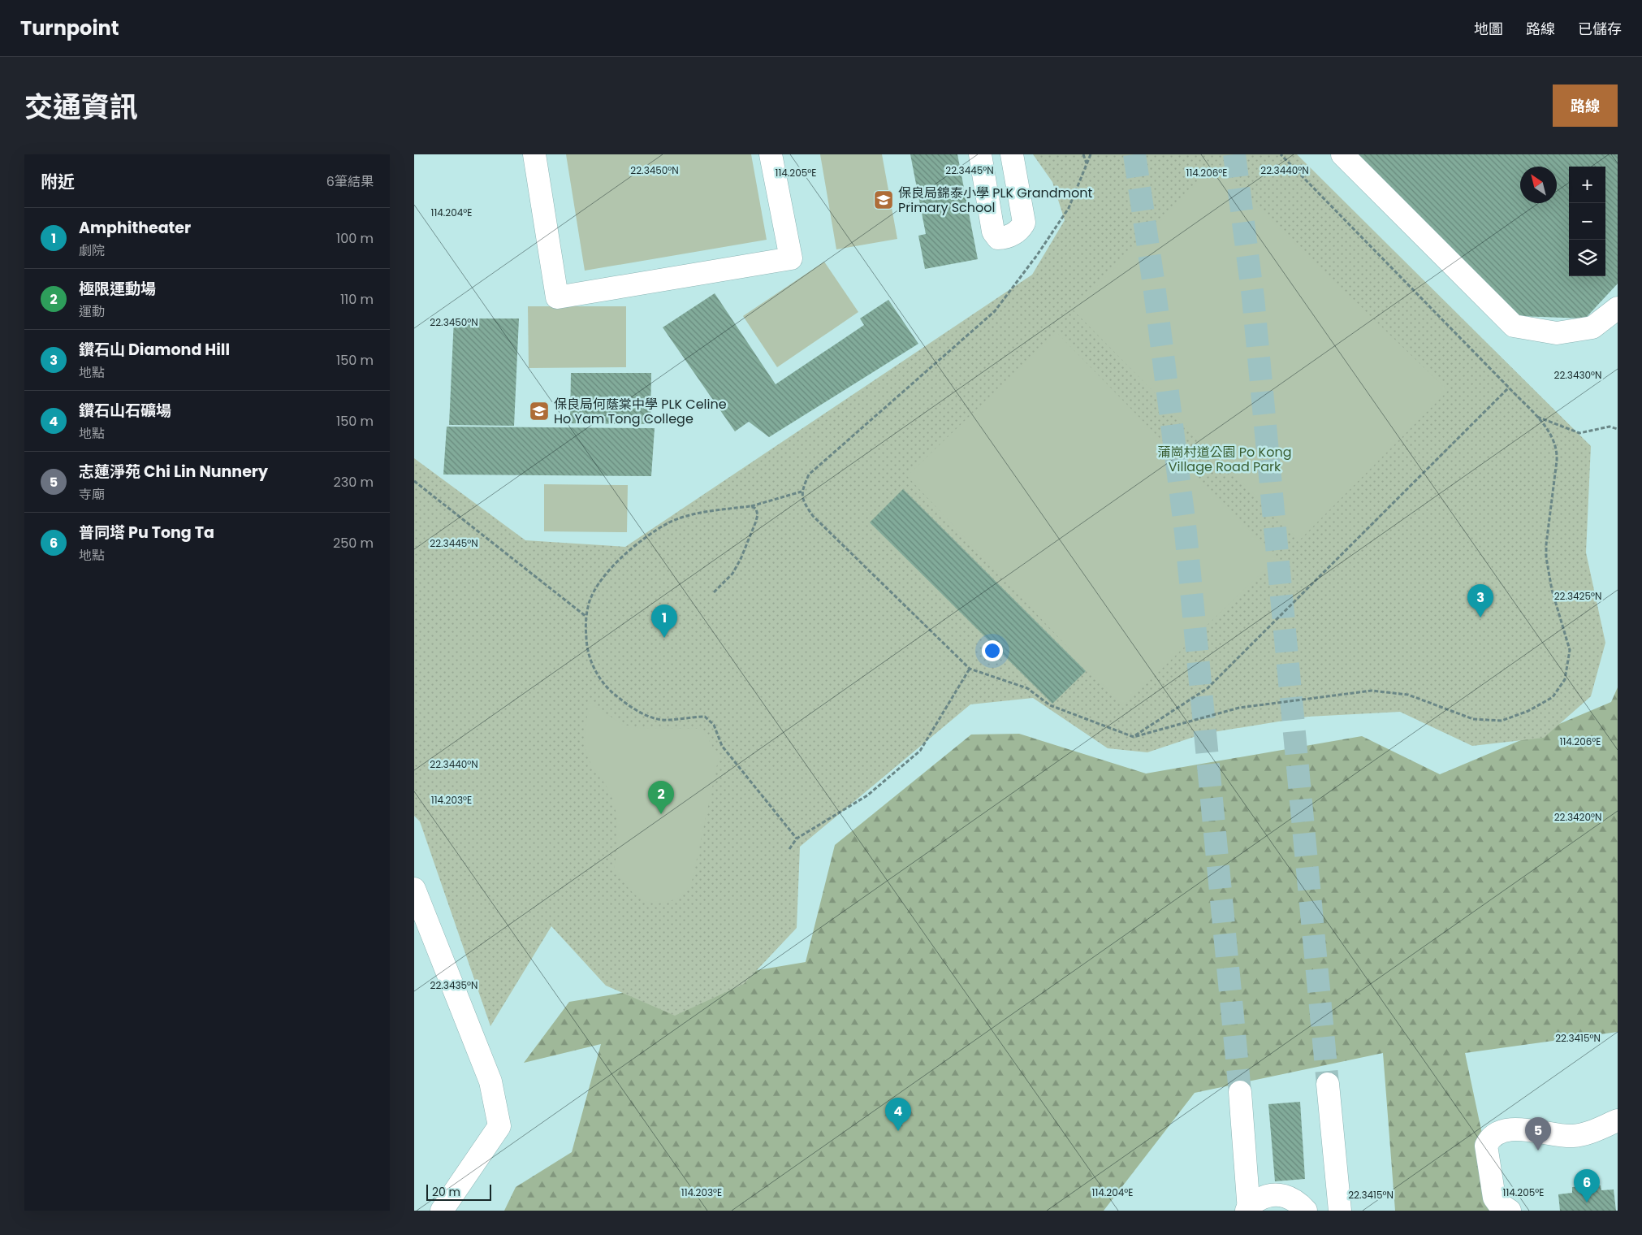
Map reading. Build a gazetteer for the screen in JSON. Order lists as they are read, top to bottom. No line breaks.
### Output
{"parks":["蒲崗村道公園 Po Kong Village Road Park"],"places":{"school or university":["保良局錦泰小學 PLK Grandmont Primary School","保良局何蔭棠中學 PLK Celine Ho Yam Tong College"]},"scale_bar":"20 m","north":"top left","page":{"header":"Turnpoint","nav":["地圖","路線","已儲存"],"title":"交通資訊","buttons":"路線","heading":["附近","6筆結果"],"map_buttons":["+","−"],"list":[{"mark":"1","name":"Amphitheater","note":"劇院","value":"100 m"},{"mark":"2","name":"極限運動場","note":"運動","value":"110 m"},{"mark":"3","name":"鑽石山 Diamond Hill","note":"地點","value":"150 m"},{"mark":"4","name":"鑽石山石礦場","note":"地點","value":"150 m"},{"mark":"5","name":"志蓮淨苑 Chi Lin Nunnery","note":"寺廟","value":"230 m"},{"mark":"6","name":"普同塔 Pu Tong Ta","note":"地點","value":"250 m"}],"pins":["3","1","2","4","5","6"],"scale":"20 m"},"coordinates":["22.3450°N","22.3445°N","22.3440°N","114.205°E","114.206°E","114.204°E","22.3430°N","22.3425°N","114.203°E","22.3420°N","22.3435°N","22.3415°N"]}
